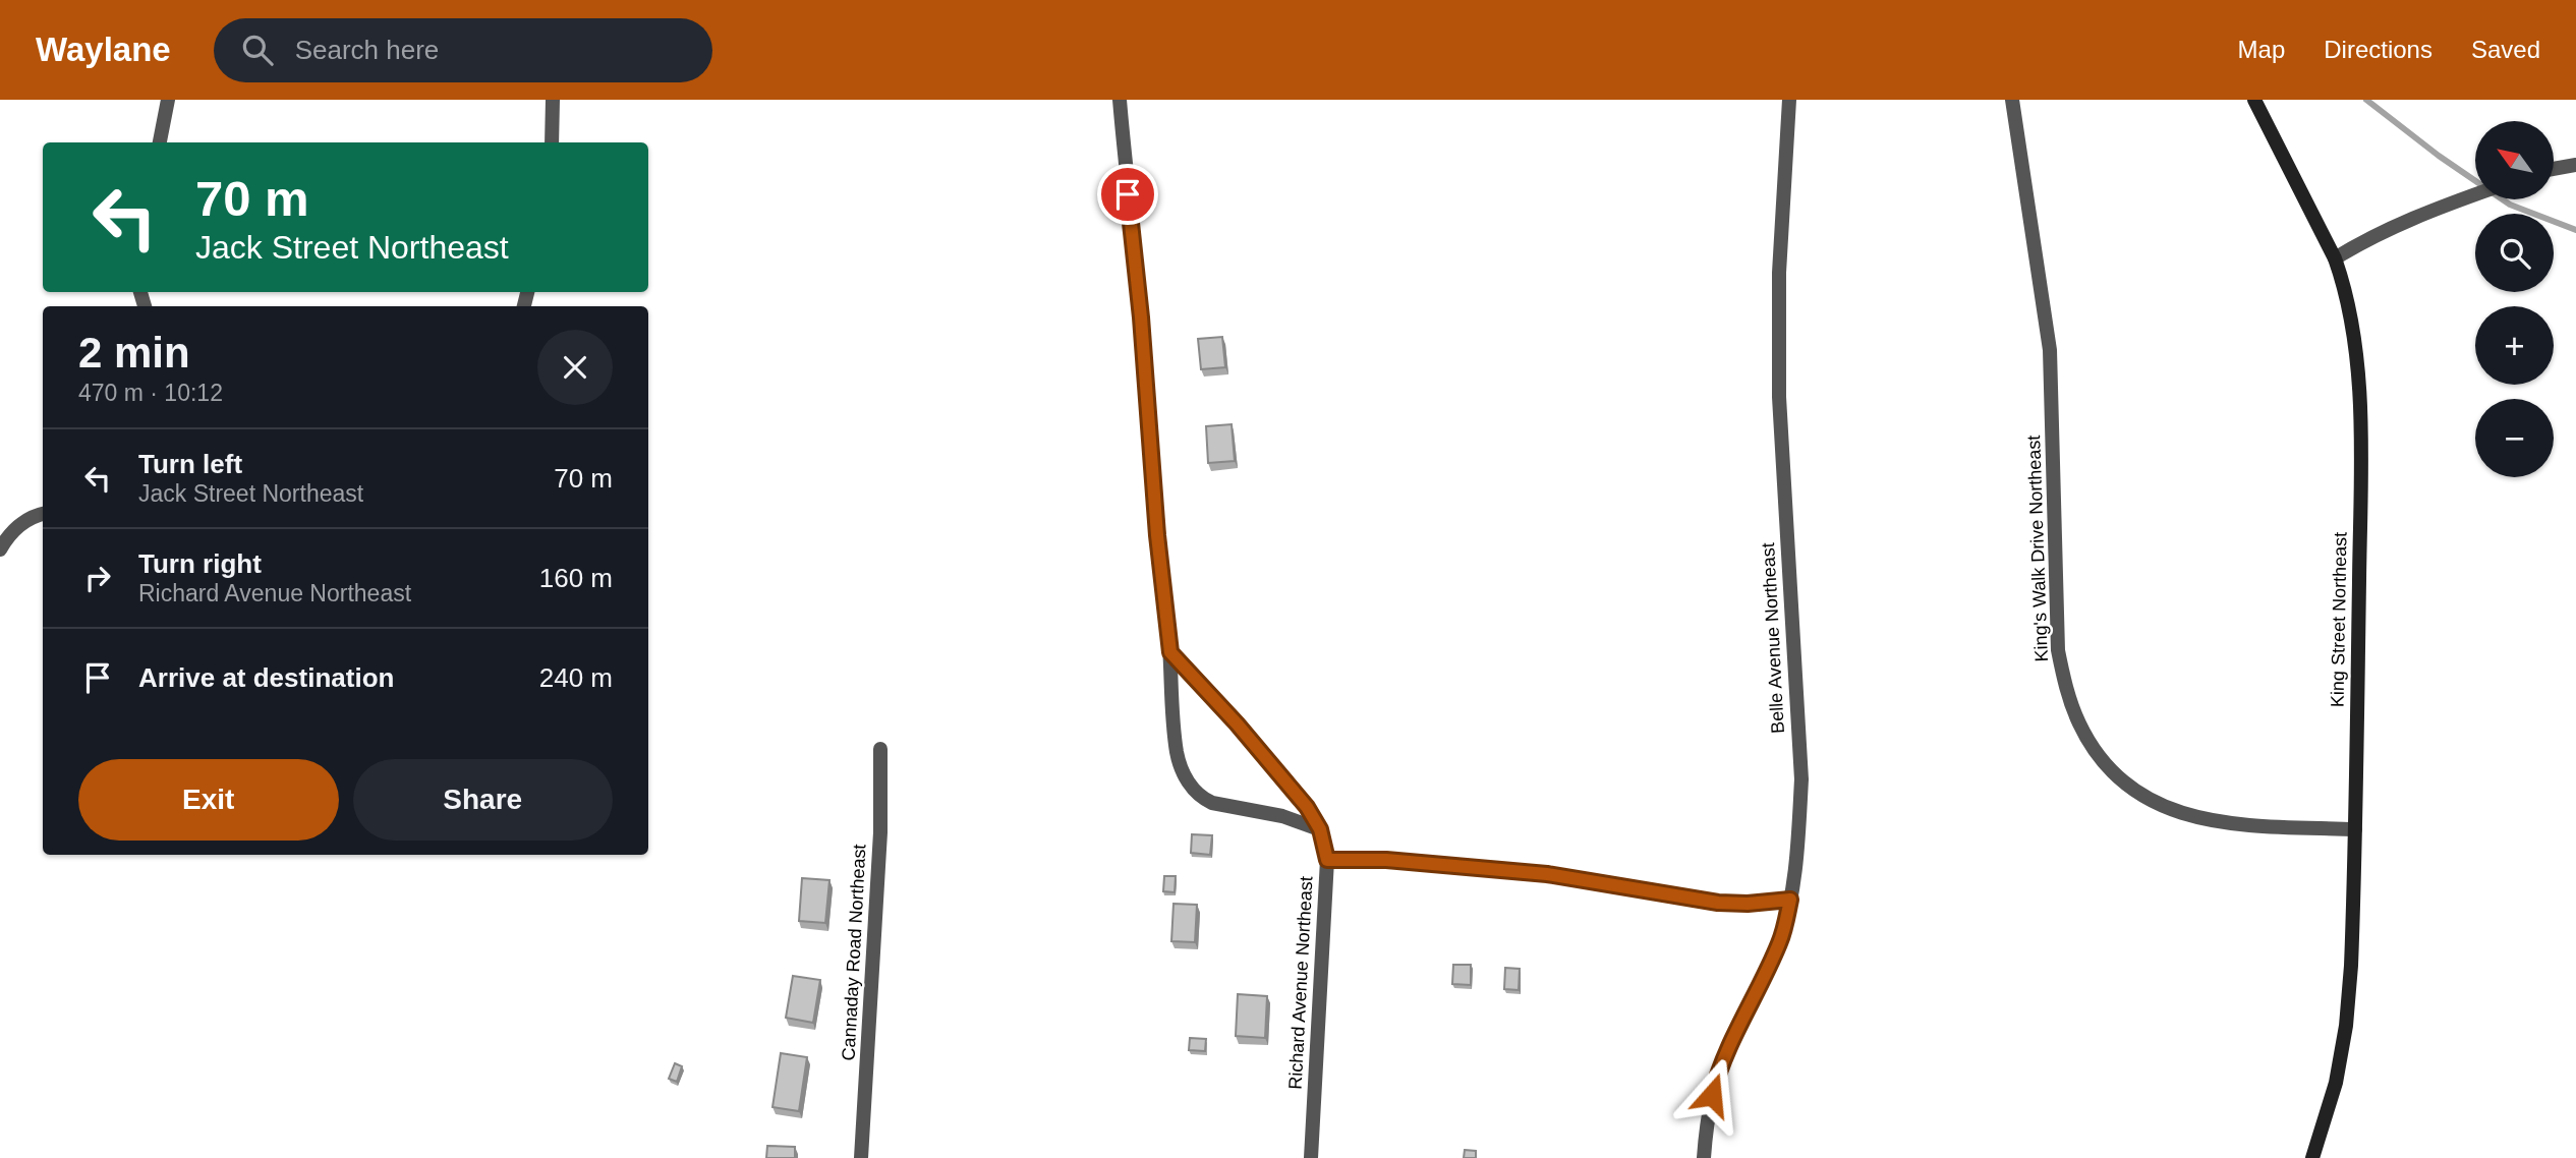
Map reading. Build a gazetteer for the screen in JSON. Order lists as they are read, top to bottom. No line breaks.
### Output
{"streets":{"street":["King's Walk Drive Northeast","King Street Northeast","Belle Avenue Northeast","Cannaday Road Northeast","Richard Avenue Northeast"]},"crossings":[["King's Walk Drive Northeast","King Street Northeast"]],"north":"top left","page":{"header":"Waylane","search":"Search here","nav":["Map","Directions","Saved"],"map_buttons":["+","−"],"turn":["70 m","Jack Street Northeast"],"heading":["2 min","470 m · 10:12"],"list":[{"name":"Turn left","note":"Jack Street Northeast","value":"70 m"},{"name":"Turn right","note":"Richard Avenue Northeast","value":"160 m"},{"name":"Arrive at destination","value":"240 m"}],"buttons":["Exit","Share"]}}
